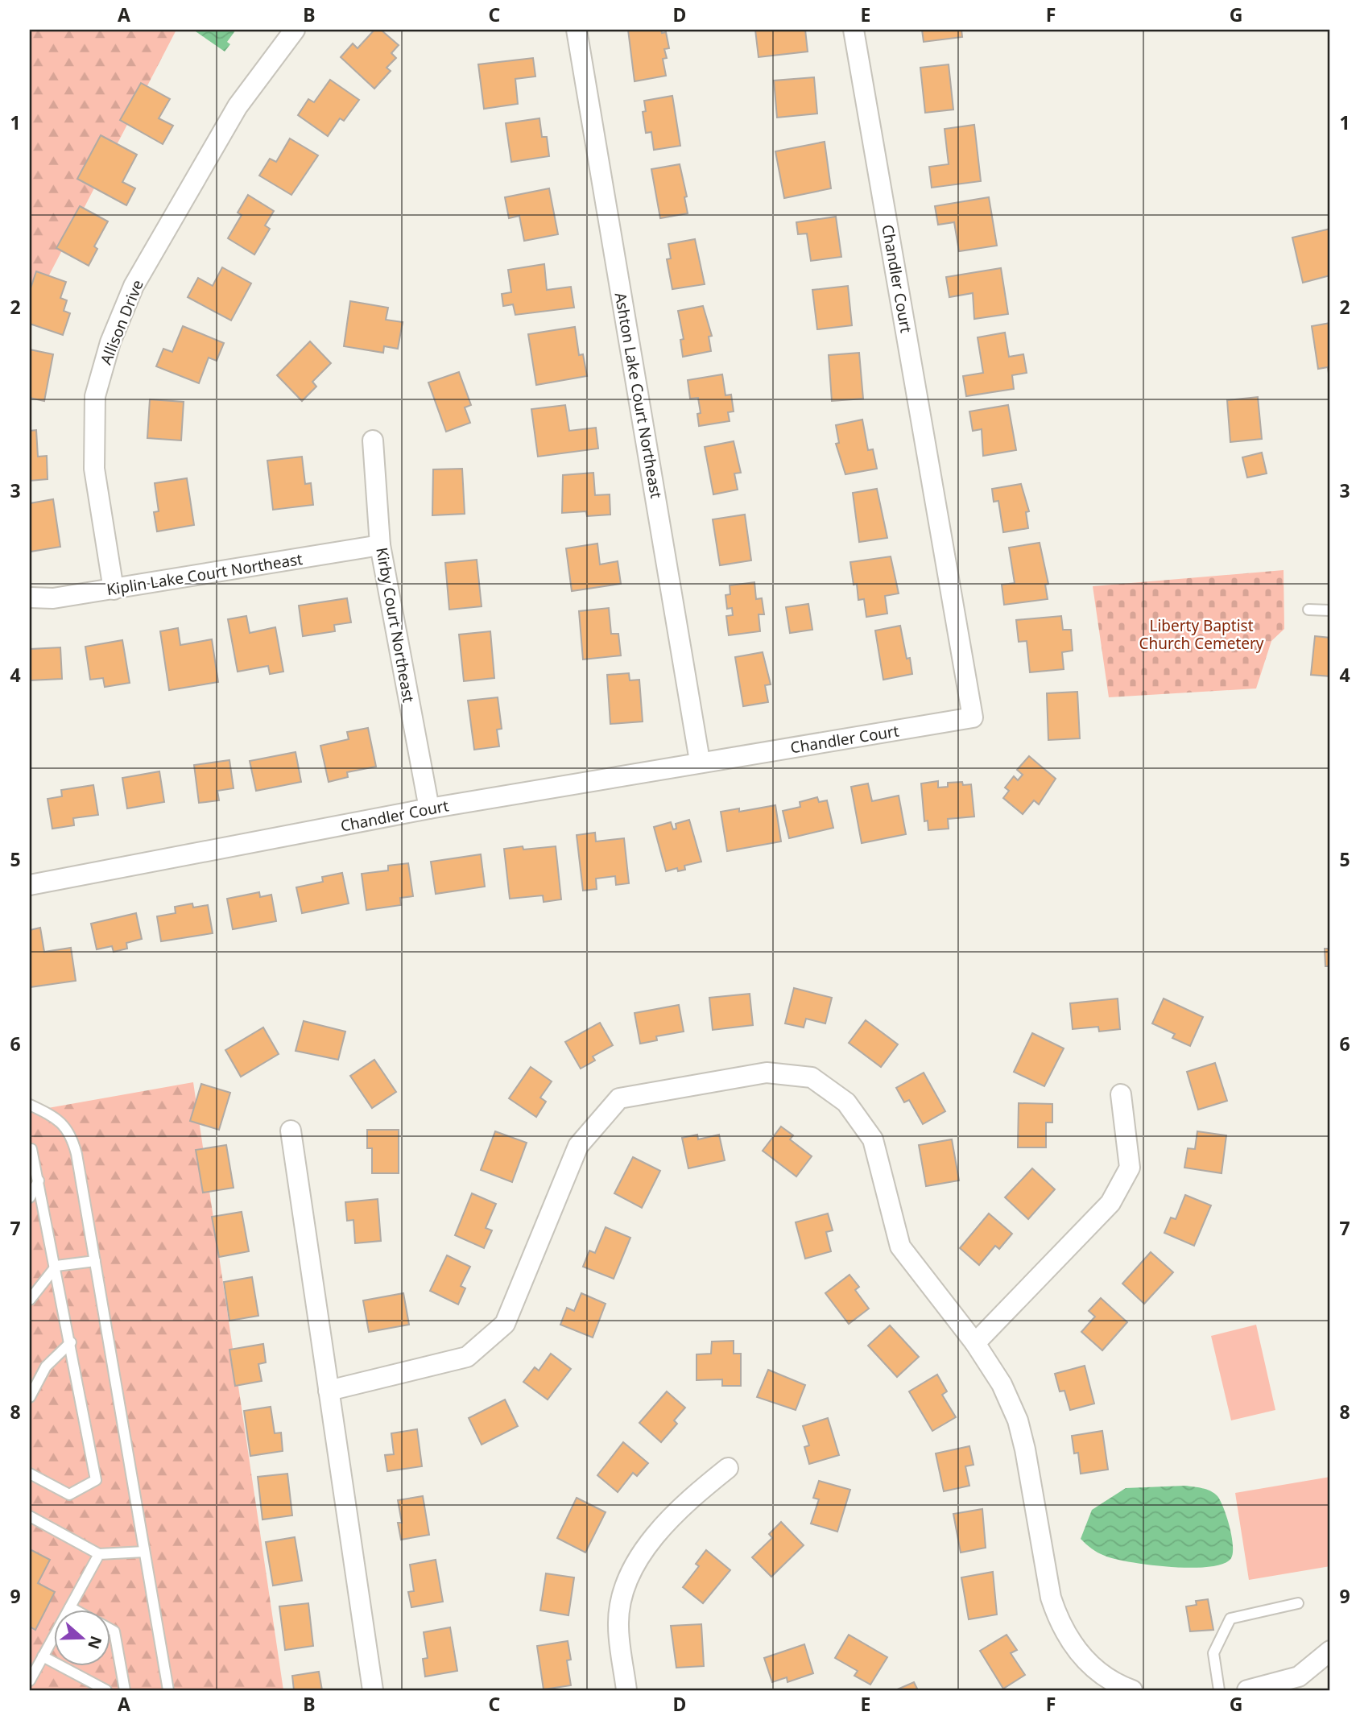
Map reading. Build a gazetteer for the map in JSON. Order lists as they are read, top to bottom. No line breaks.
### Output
{"streets":{"street":["Chandler Court","Allison Drive","Ashton Lake Court Northeast","Kiplin Lake Court Northeast","Kirby Court Northeast"]},"crossings":[["Chandler Court","Ashton Lake Court Northeast"],["Chandler Court","Kirby Court Northeast"],["Allison Drive","Kiplin Lake Court Northeast"],["Kiplin Lake Court Northeast","Kirby Court Northeast"]],"parks":["Liberty Baptist Church Cemetery"],"north":"right","grid":{"columns":["A","B","C","D","E","F","G"],"rows":["1","2","3","4","5","6","7","8","9"]}}
